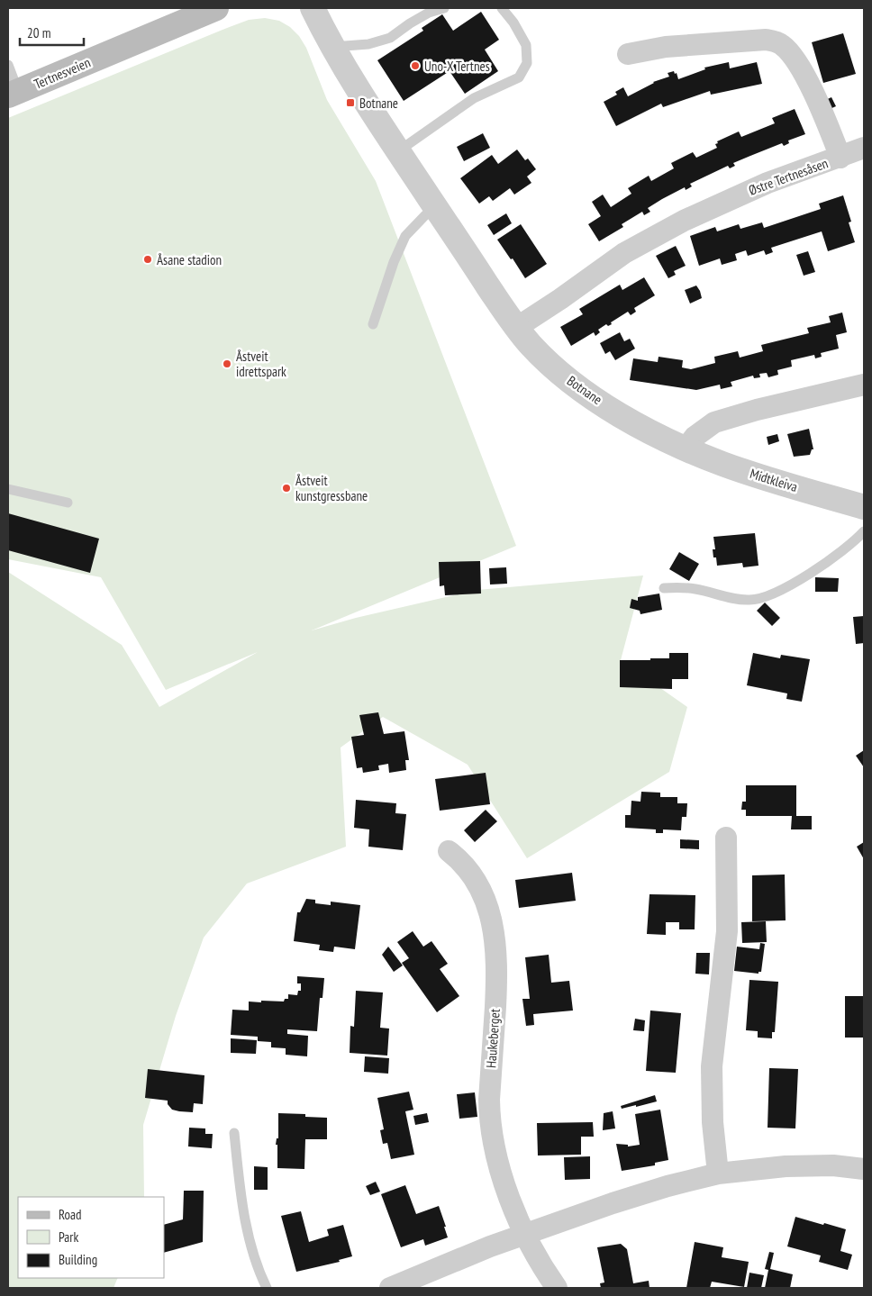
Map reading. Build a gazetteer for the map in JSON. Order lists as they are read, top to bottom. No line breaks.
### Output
{"streets":{"main road":["Tertnesveien"],"street":["Østre Tertnesåsen","Botnane","Midtkleiva","Haukeberget"]},"crossings":[["Østre Tertnesåsen","Botnane"],["Botnane","Midtkleiva"]],"places":{"other":["Uno-X Tertnes","Åsane stadion","Åstveit idrettspark","Åstveit kunstgressbane"],"transit":["Botnane"]},"legend":["Road","Park","Building"],"scale_bar":"20 m"}
